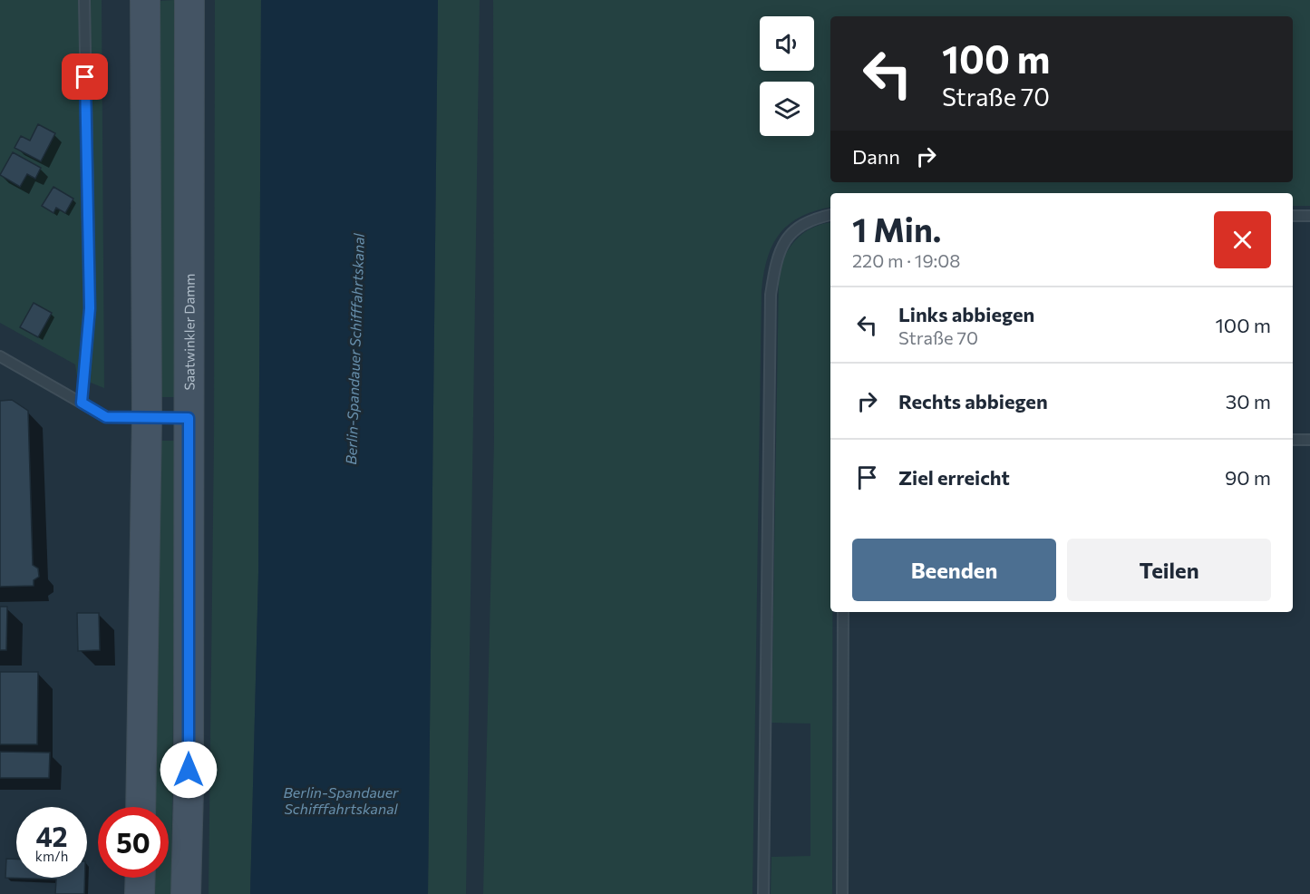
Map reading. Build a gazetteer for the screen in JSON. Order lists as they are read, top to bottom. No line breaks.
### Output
{"streets":{"main road":["Saatwinkler Damm"]},"water":["Berlin-Spandauer Schifffahrtskanal"],"page":{"turn":["100 m","Straße 70"],"then":"Dann","heading":["1 Min.","220 m · 19:08"],"list":[{"name":"Links abbiegen","note":"Straße 70","value":"100 m"},{"name":"Rechts abbiegen","value":"30 m"},{"name":"Ziel erreicht","value":"90 m"}],"buttons":["Beenden","Teilen"],"speed":"42 km/h","limit":"50"}}
